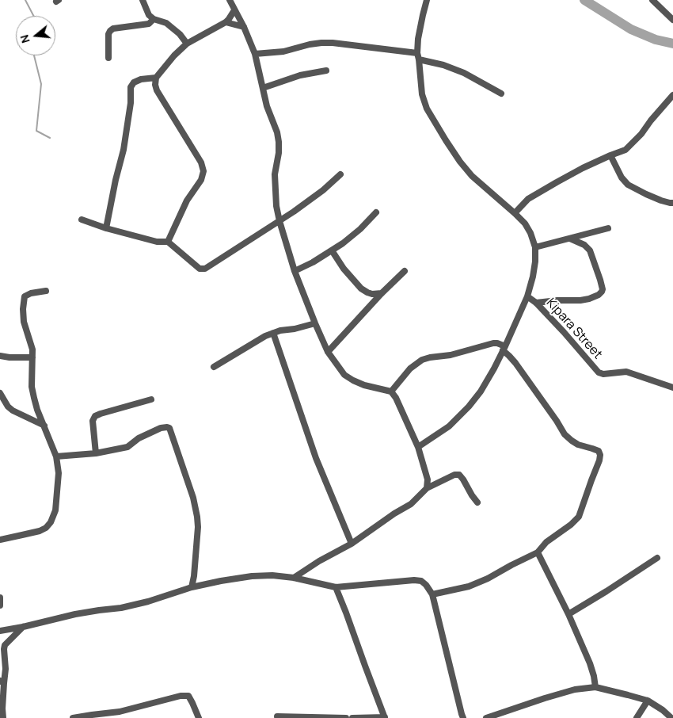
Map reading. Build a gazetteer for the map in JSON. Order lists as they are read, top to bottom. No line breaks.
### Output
{"streets":{"street":["Kipara Street"]},"north":"left"}
